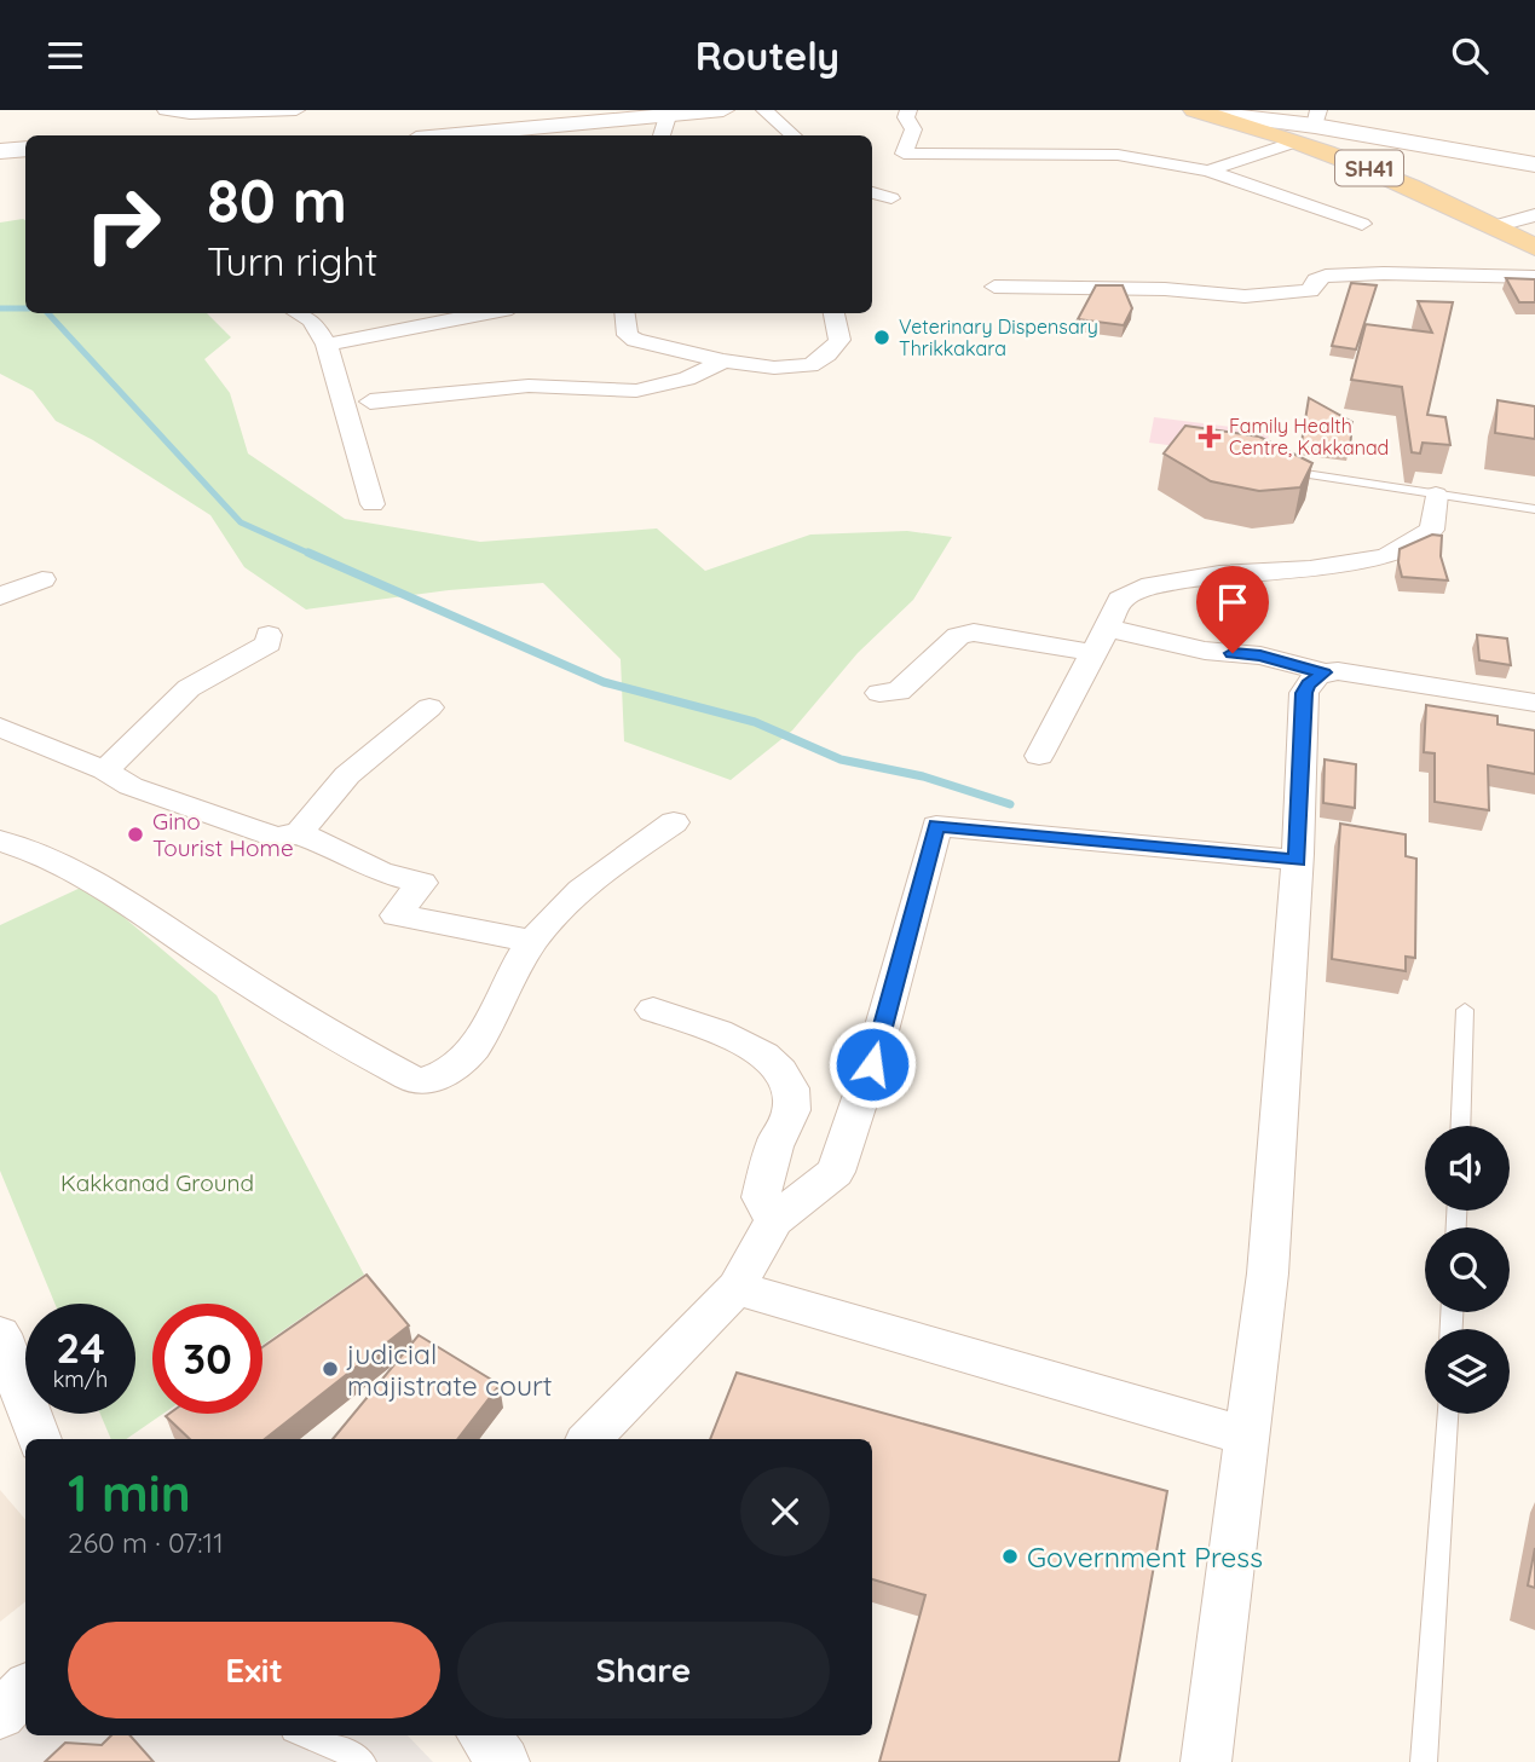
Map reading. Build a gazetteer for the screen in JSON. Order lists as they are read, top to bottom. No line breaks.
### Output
{"streets":{"main road":["SH41"]},"parks":["Kakkanad Ground"],"places":{"other":["Veterinary Dispensary Thrikkakara","Gino Tourist Home","judicial majistrate court","Government Press"],"health":["Family Health Centre, Kakkanad"]},"page":{"header":"Routely","turn":["80 m","Turn right"],"speed":"24 km/h","limit":"30","heading":["1 min","260 m · 07:11"],"buttons":["Exit","Share"]}}
